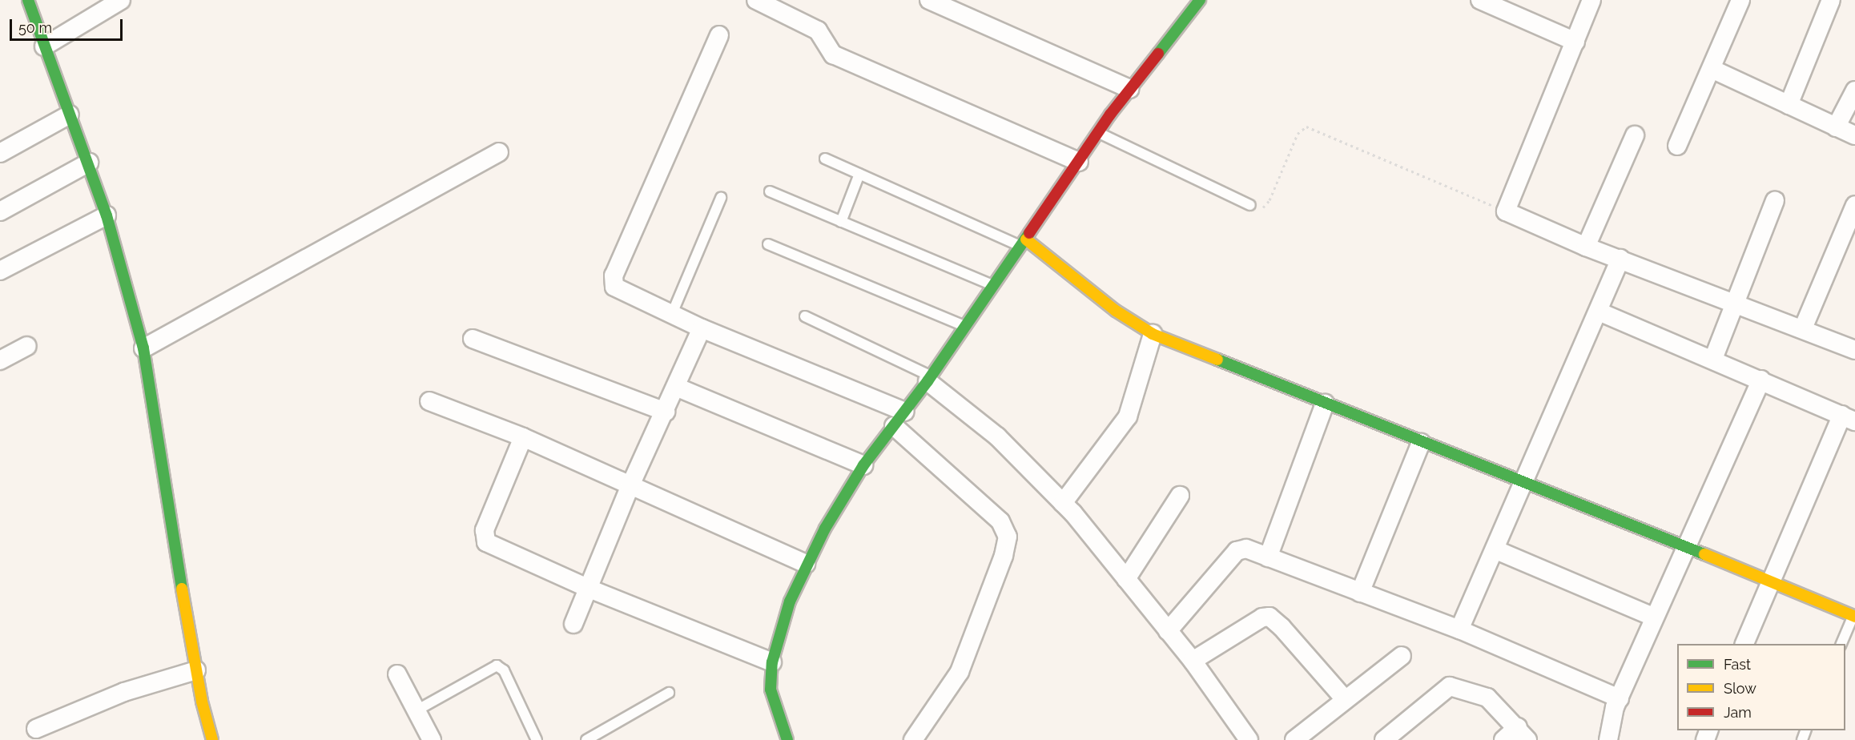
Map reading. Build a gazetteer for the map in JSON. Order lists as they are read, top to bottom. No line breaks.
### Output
{"legend":["Fast","Slow","Jam"],"scale_bar":"50 m"}
